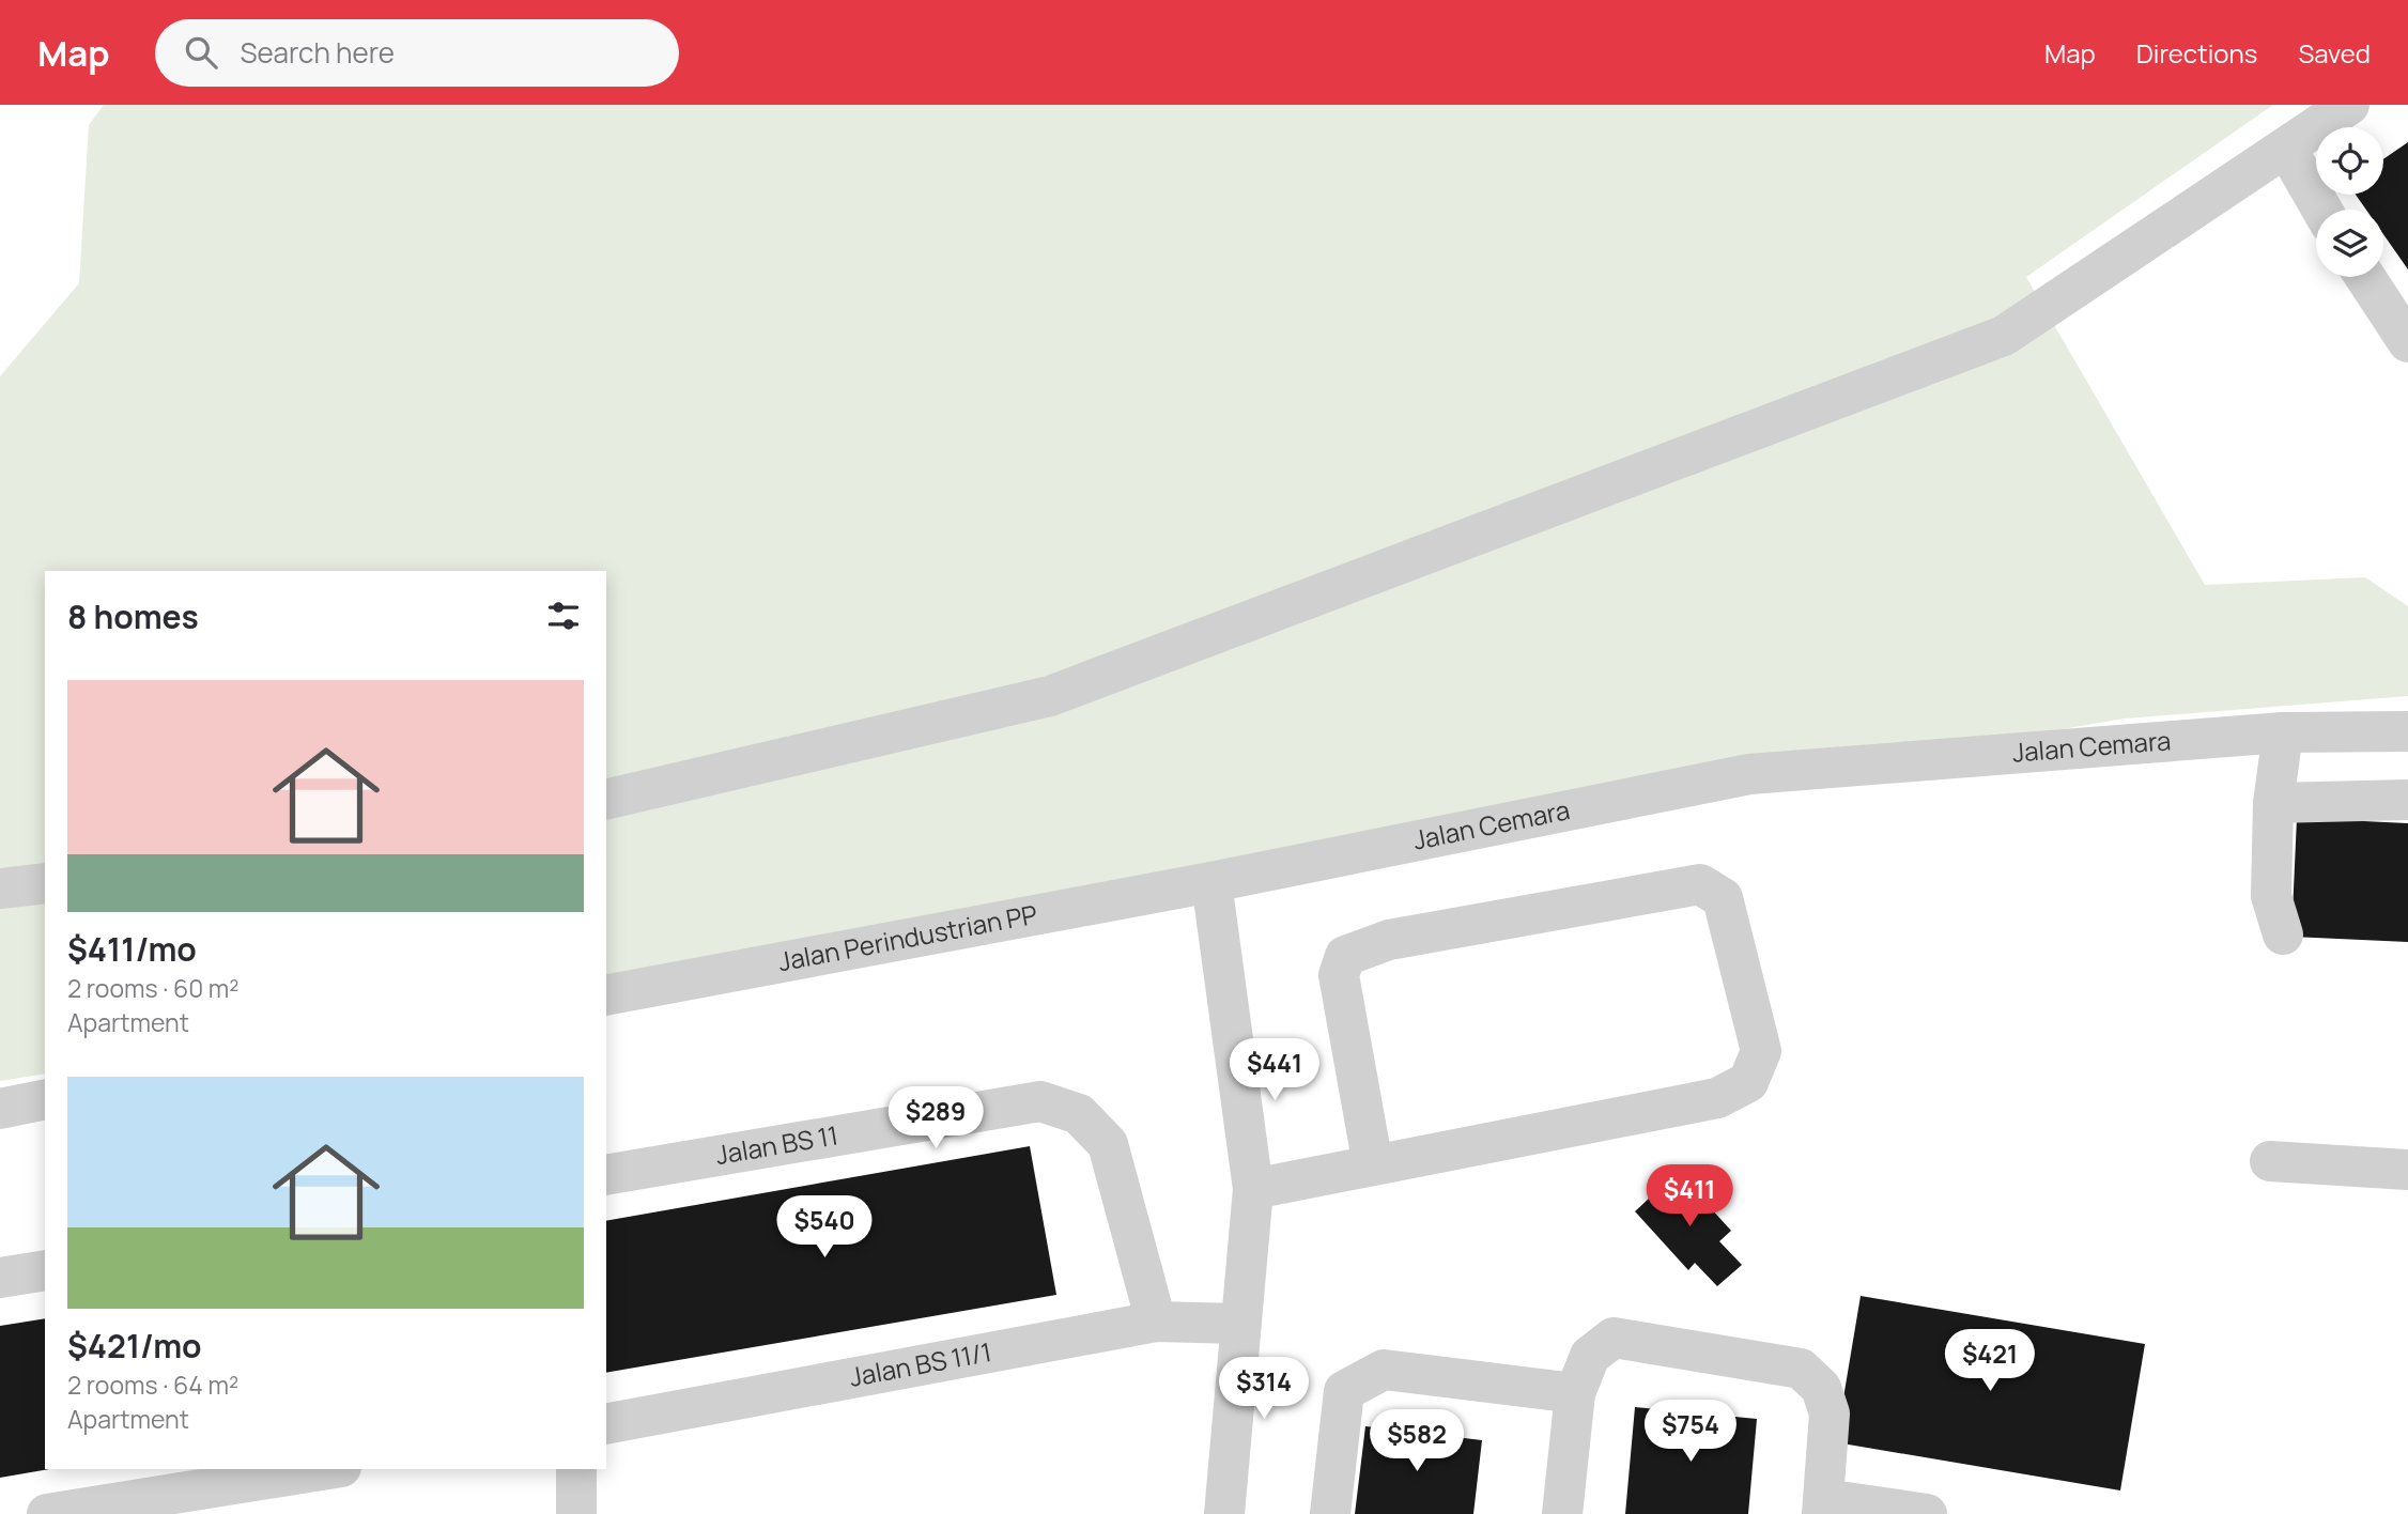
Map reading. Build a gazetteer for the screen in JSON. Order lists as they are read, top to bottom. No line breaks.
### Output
{"streets":{"street":["Jalan Cemara","Jalan Perindustrian PP","Jalan BS 11","Jalan BS 11/1"]},"crossings":[["Jalan Cemara","Jalan Perindustrian PP"],["Jalan BS 11","Jalan BS 11/1"]],"page":{"header":"Map","search":"Search here","nav":["Map","Directions","Saved"],"heading":"8 homes","list":[{"name":"$411/mo","note":"2 rooms · 60 m² · Apartment"},{"name":"$421/mo","note":"2 rooms · 64 m² · Apartment"}],"price":["$441","$289","$411","$540","$421","$314","$754","$582"]}}
